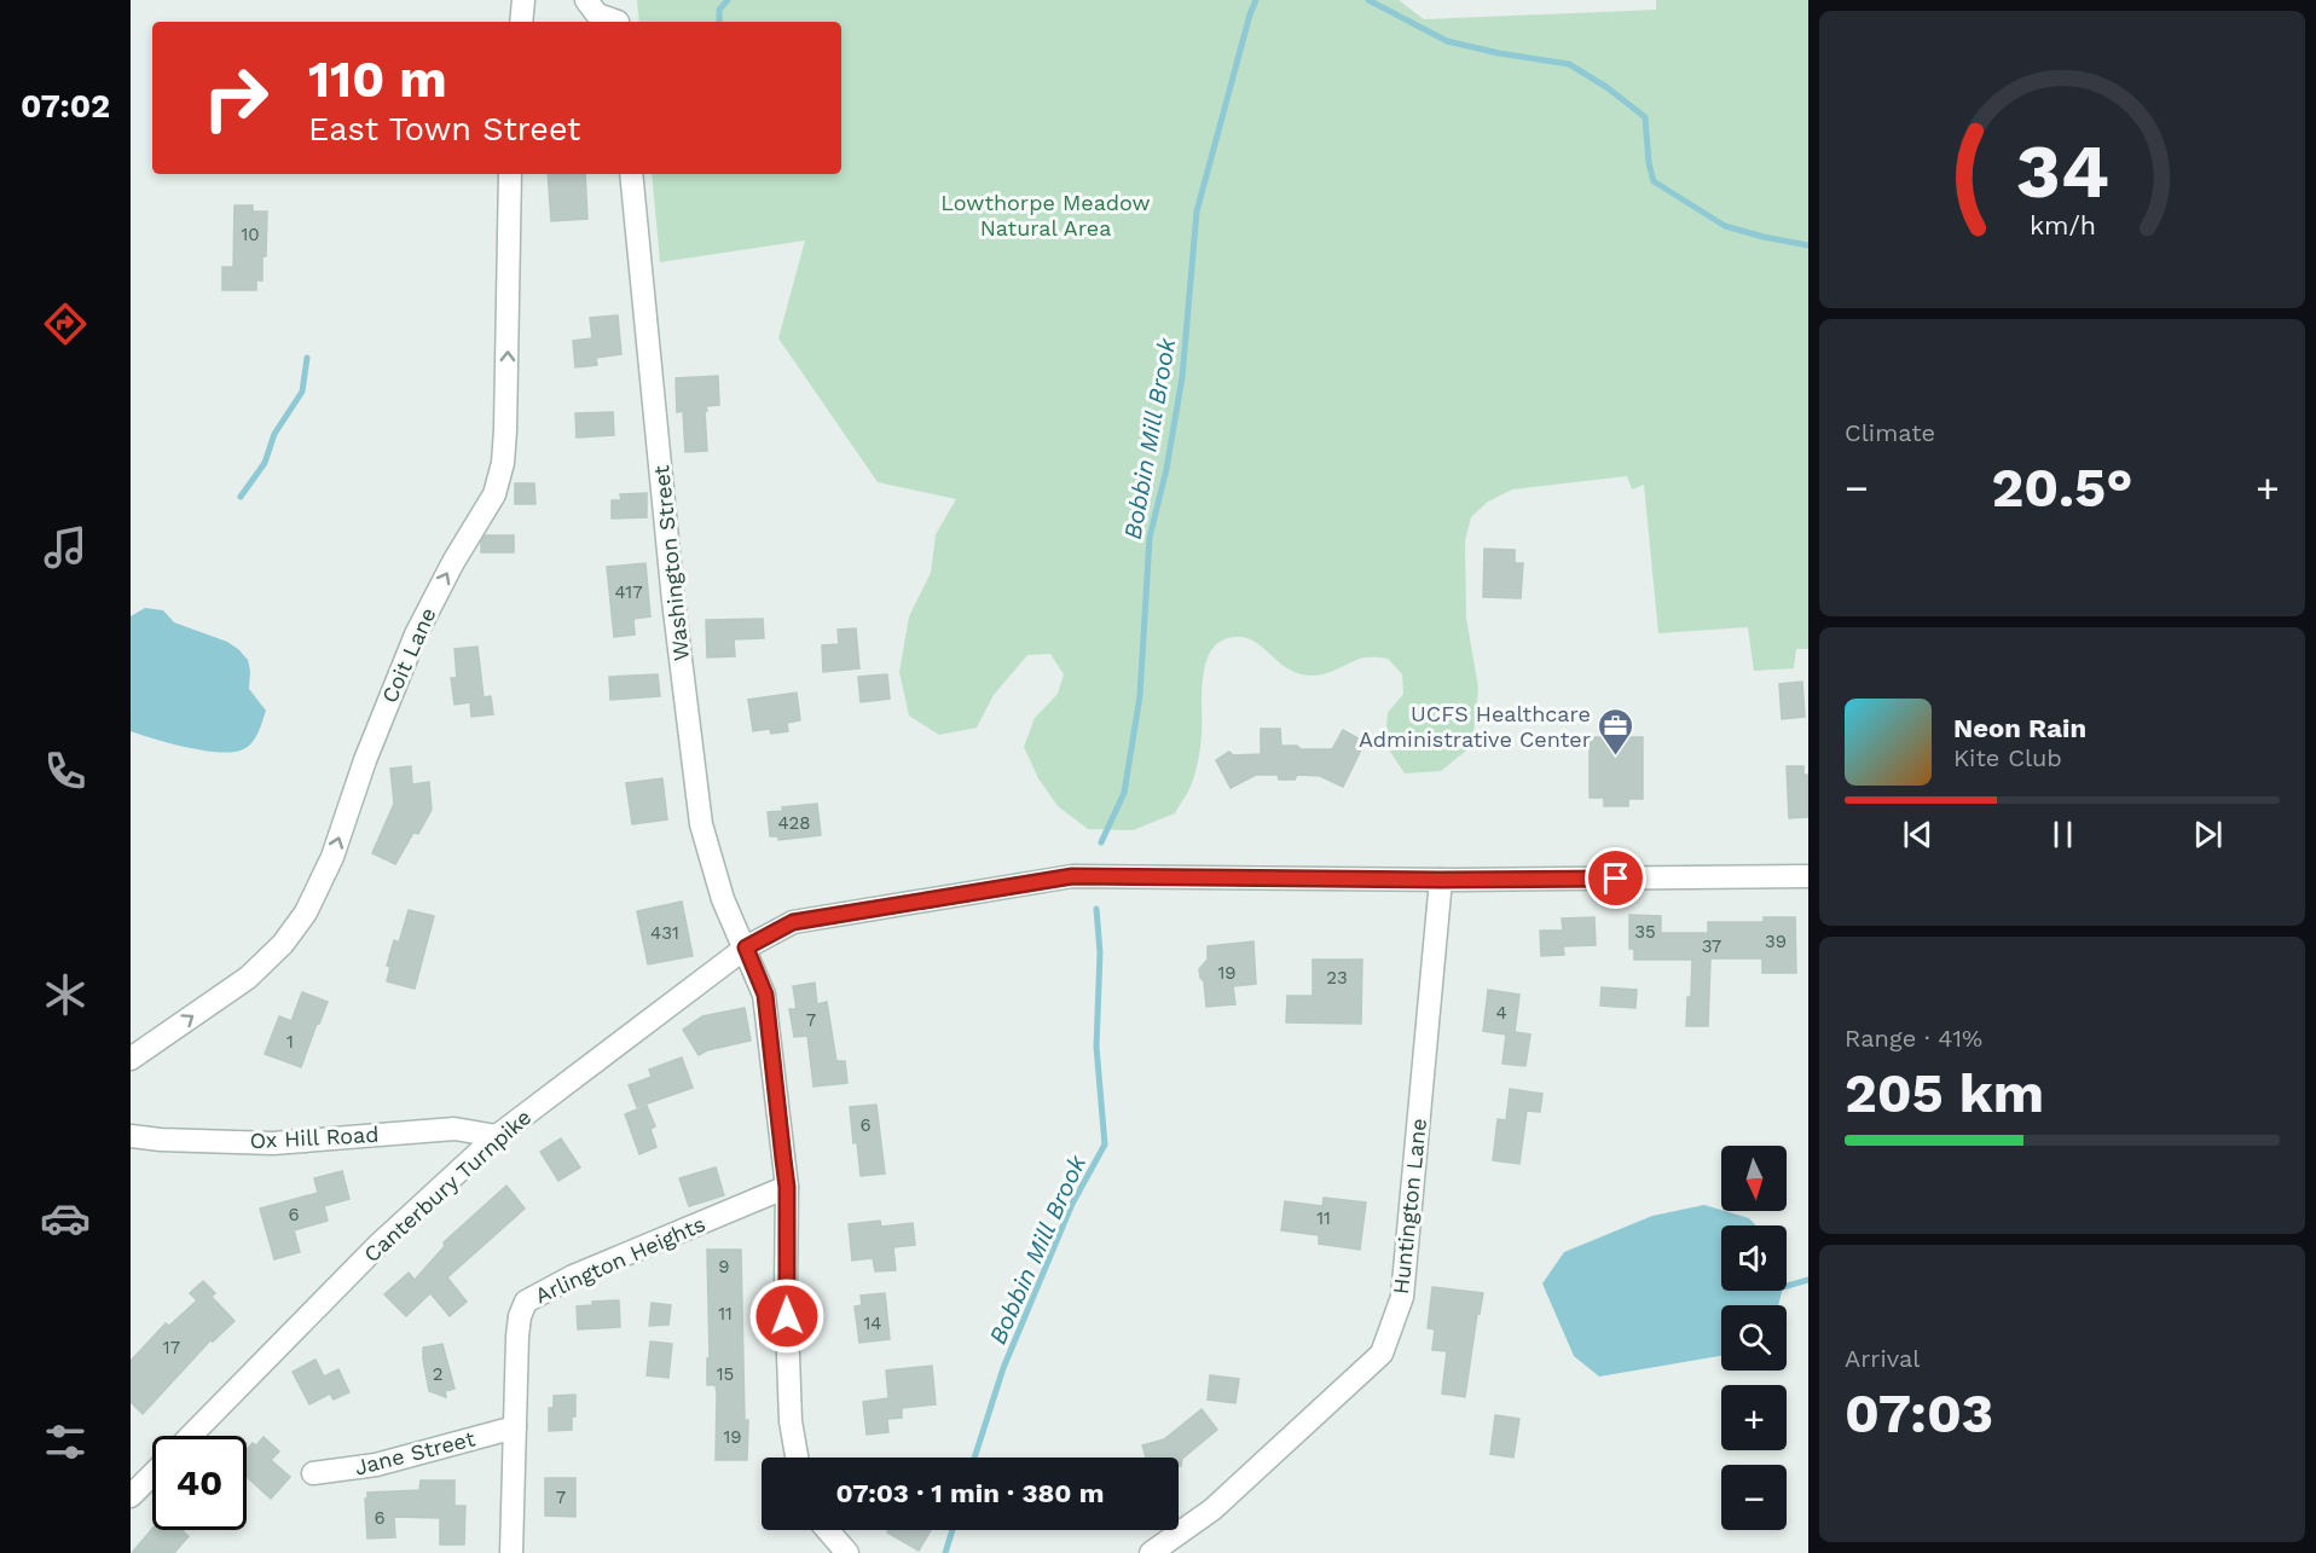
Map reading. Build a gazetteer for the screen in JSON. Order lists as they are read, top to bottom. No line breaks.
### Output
{"streets":{"street":["Washington Street","Coit Lane","Ox Hill Road","Canterbury Turnpike","Huntington Lane","Arlington Heights","Jane Street"]},"crossings":[["Washington Street","Canterbury Turnpike"],["Washington Street","Arlington Heights"],["Ox Hill Road","Canterbury Turnpike"],["Canterbury Turnpike","Huntington Lane"],["Arlington Heights","Jane Street"]],"one_way":["Coit Lane"],"water":["Bobbin Mill Brook"],"parks":["Lowthorpe Meadow Natural Area"],"places":{"office":["UCFS Healthcare Administrative Center"]},"house_numbers":["10","417","428","35","431","39","37","19","23","4","7","1","6","6","11","9","11","14","17","2","15","19","7","6"],"north":"bottom","page":{"tabs":"07:02","turn":["110 m","East Town Street"],"tile":["Climate",["Range · 41%","205 km"],["Arrival","07:03"]],"heat":["−","20.5°","+"],"song":["Neon Rain","Kite Club"],"map_buttons":["+","−"],"limit":"40","trip":"07:03 · 1 min · 380 m","gauge":["34","km/h"]}}
